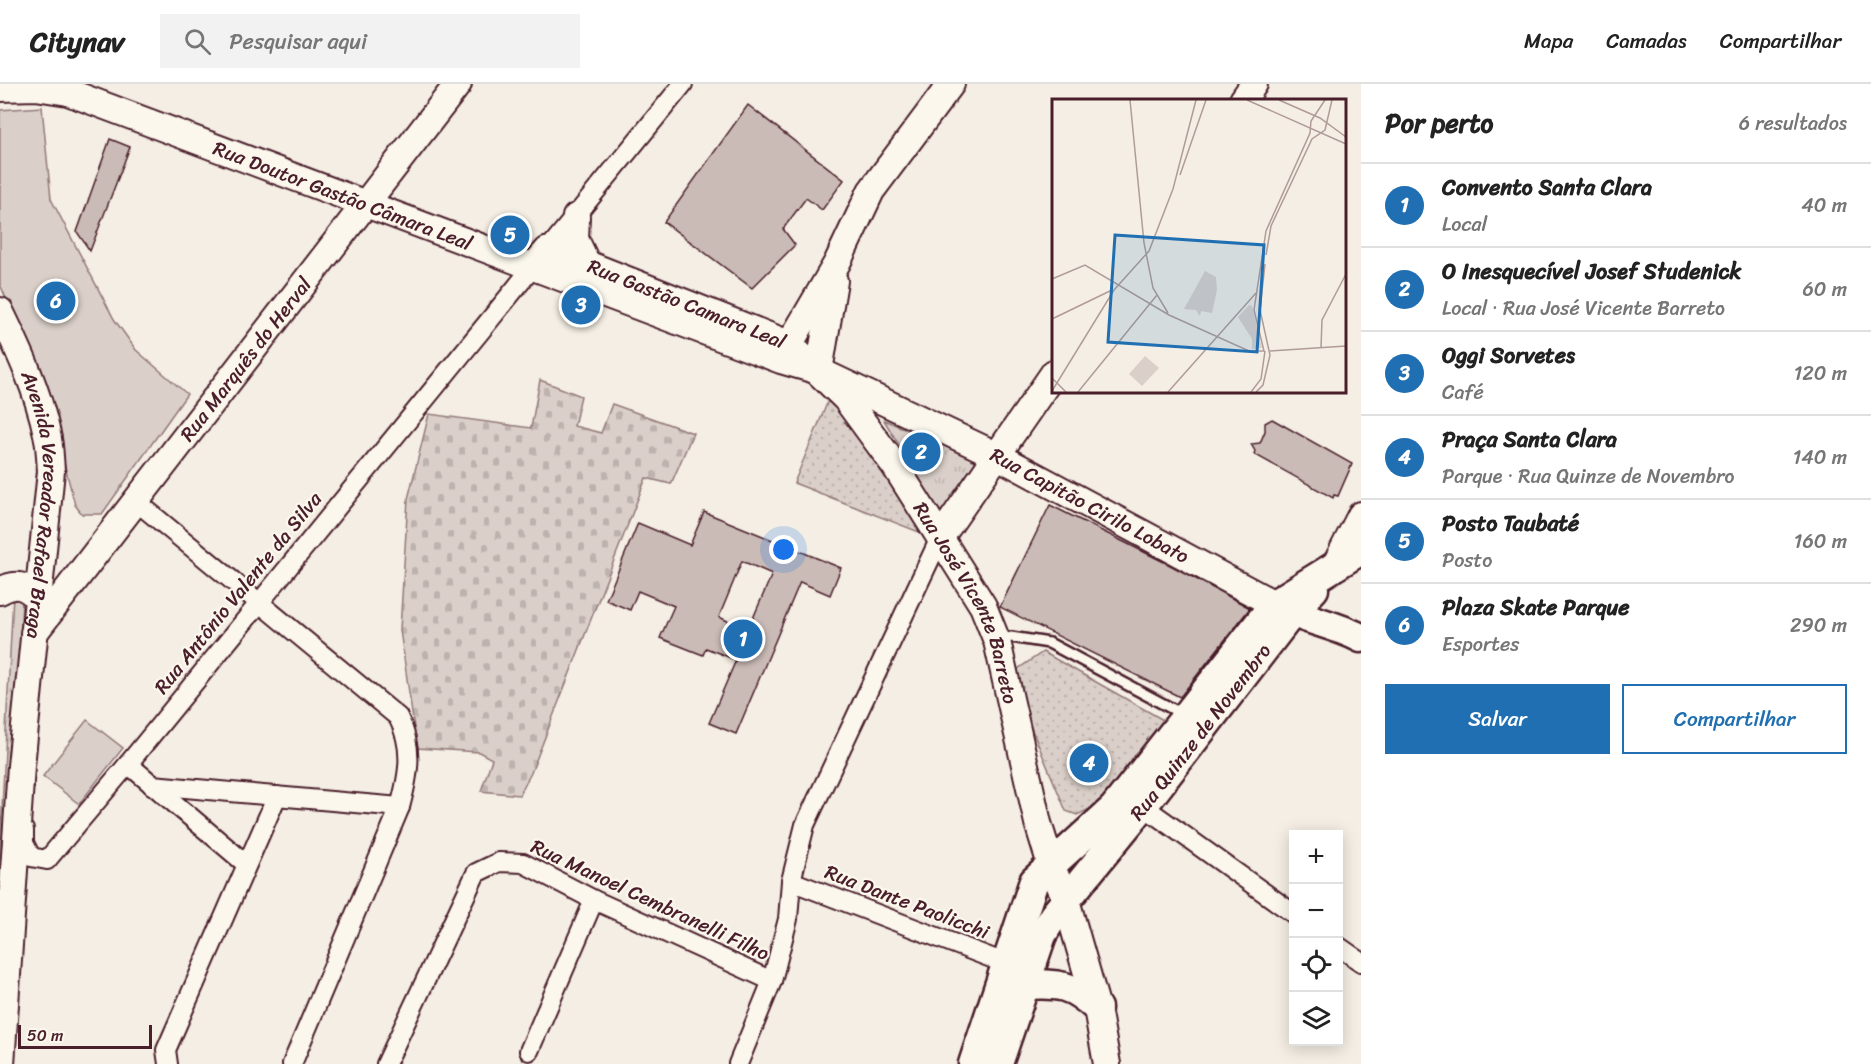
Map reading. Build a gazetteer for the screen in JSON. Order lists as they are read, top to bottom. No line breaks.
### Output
{"streets":{"main road":["Rua Doutor Gastão Câmara Leal","Rua Gastão Camara Leal","Rua Marquês do Herval","Avenida Vereador Rafael Braga","Rua Capitão Cirilo Lobato","Rua José Vicente Barreto","Rua Quinze de Novembro"],"street":["Rua Antônio Valente da Silva","Rua Manoel Cembranelli Filho","Rua Dante Paolicchi"]},"crossings":[["Rua Doutor Gastão Câmara Leal","Rua Gastão Camara Leal"],["Rua Doutor Gastão Câmara Leal","Rua Marquês do Herval"],["Rua Doutor Gastão Câmara Leal","Rua Antônio Valente da Silva"],["Rua Gastão Camara Leal","Rua Capitão Cirilo Lobato"],["Rua Gastão Camara Leal","Rua Antônio Valente da Silva"],["Rua Gastão Camara Leal","Rua José Vicente Barreto"],["Rua Marquês do Herval","Avenida Vereador Rafael Braga"],["Avenida Vereador Rafael Braga","Rua Antônio Valente da Silva"],["Rua Capitão Cirilo Lobato","Rua José Vicente Barreto"],["Rua Capitão Cirilo Lobato","Rua Quinze de Novembro"],["Rua José Vicente Barreto","Rua Quinze de Novembro"],["Rua Quinze de Novembro","Rua Dante Paolicchi"]],"scale_bar":"50 m","page":{"header":"Citynav","search":"Pesquisar aqui","nav":["Mapa","Camadas","Compartilhar"],"heading":["Por perto","6 resultados"],"list":[{"mark":"1","name":"Convento Santa Clara","note":"Local","value":"40 m"},{"mark":"2","name":"O Inesquecível Josef Studenick","note":"Local · Rua José Vicente Barreto","value":"60 m"},{"mark":"3","name":"Oggi Sorvetes","note":"Café","value":"120 m"},{"mark":"4","name":"Praça Santa Clara","note":"Parque · Rua Quinze de Novembro","value":"140 m"},{"mark":"5","name":"Posto Taubaté","note":"Posto","value":"160 m"},{"mark":"6","name":"Plaza Skate Parque","note":"Esportes","value":"290 m"}],"pins":["5","6","3","2","1","4"],"buttons":["Salvar","Compartilhar"],"map_buttons":["+","−"],"scale":"50 m"}}
